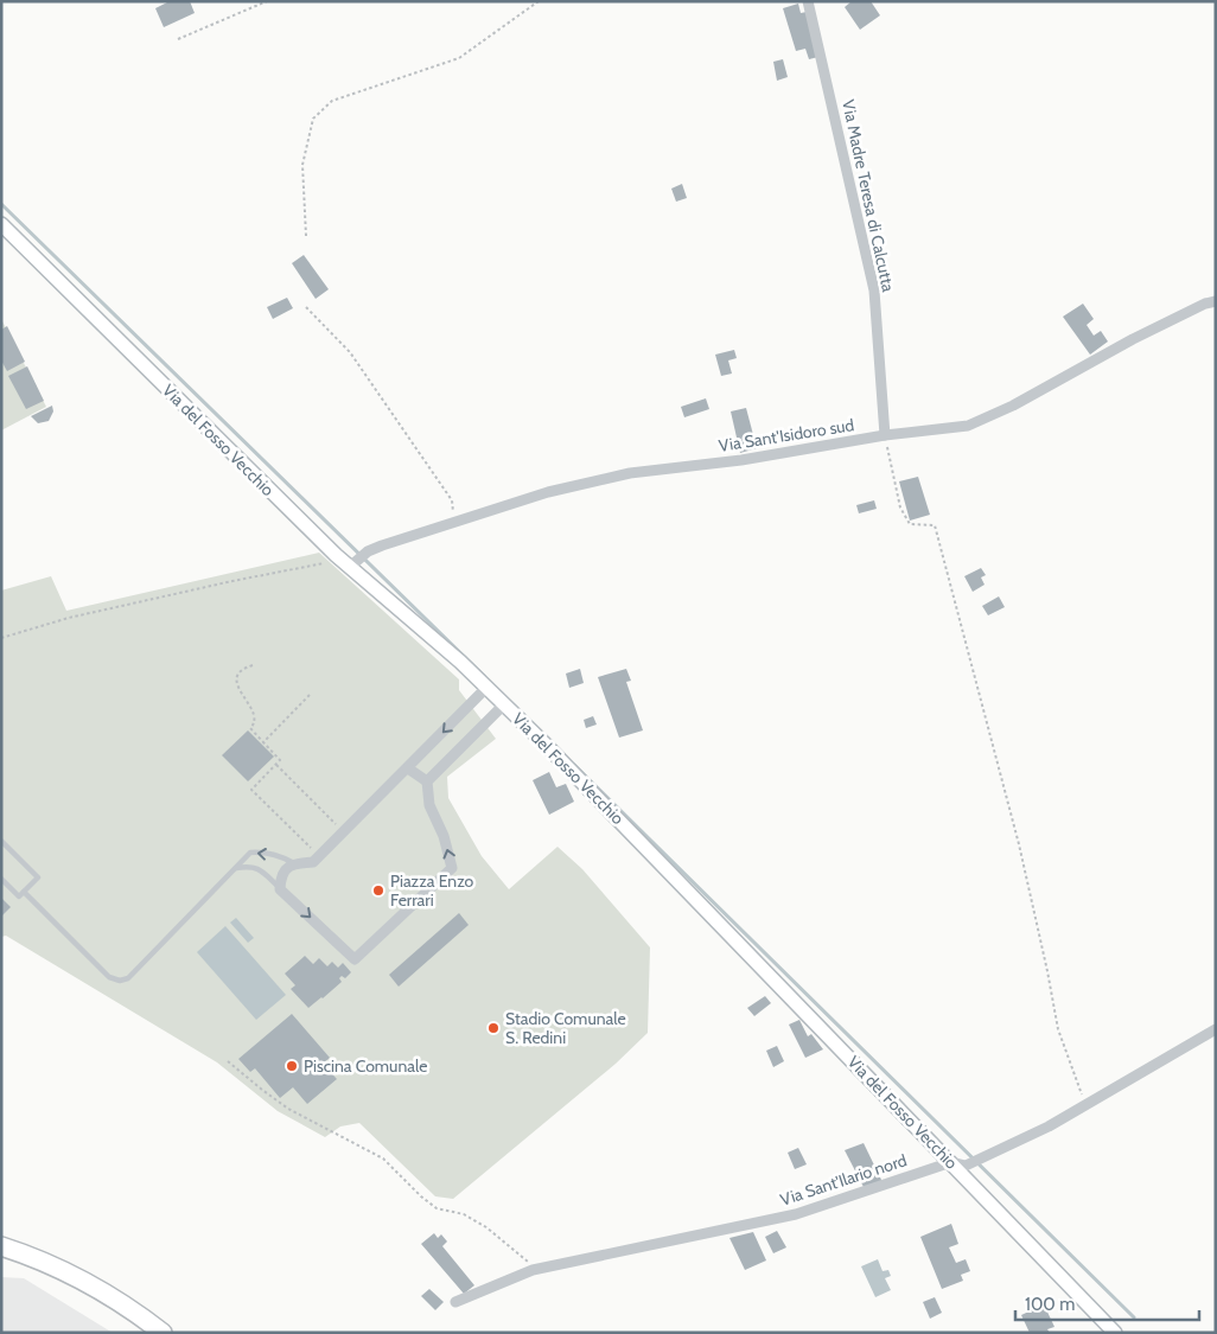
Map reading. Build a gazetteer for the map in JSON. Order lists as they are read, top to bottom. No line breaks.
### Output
{"streets":{"street":["Via Madre Teresa di Calcutta","Via Sant'Isidoro sud","Via del Fosso Vecchio","Via Sant'Ilario nord"]},"crossings":[["Via Madre Teresa di Calcutta","Via Sant'Isidoro sud"],["Via Sant'Isidoro sud","Via del Fosso Vecchio"],["Via del Fosso Vecchio","Via Sant'Ilario nord"]],"places":["Piazza Enzo Ferrari","Stadio Comunale S. Redini","Piscina Comunale"],"scale_bar":"100 m"}
